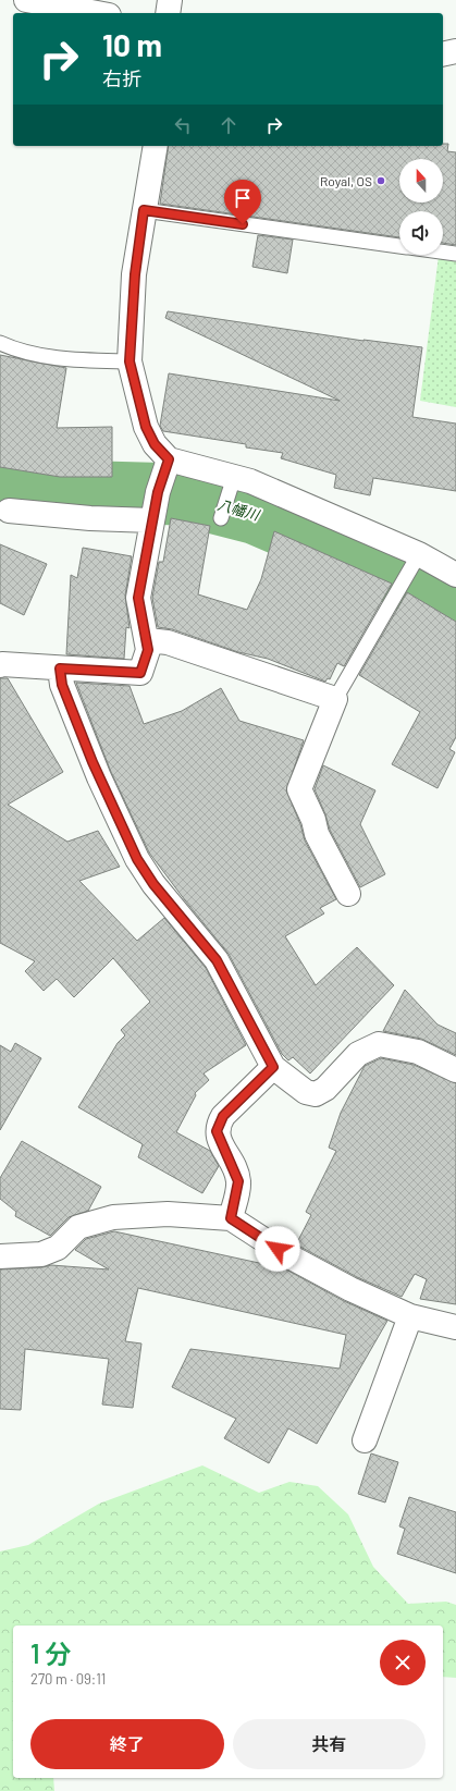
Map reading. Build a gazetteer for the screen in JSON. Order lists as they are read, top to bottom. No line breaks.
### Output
{"water":["八幡川"],"places":["Royal, OS"],"north":"top","page":{"turn":["10 m","右折"],"heading":["1 分","270 m · 09:11"],"buttons":["終了","共有"]}}
